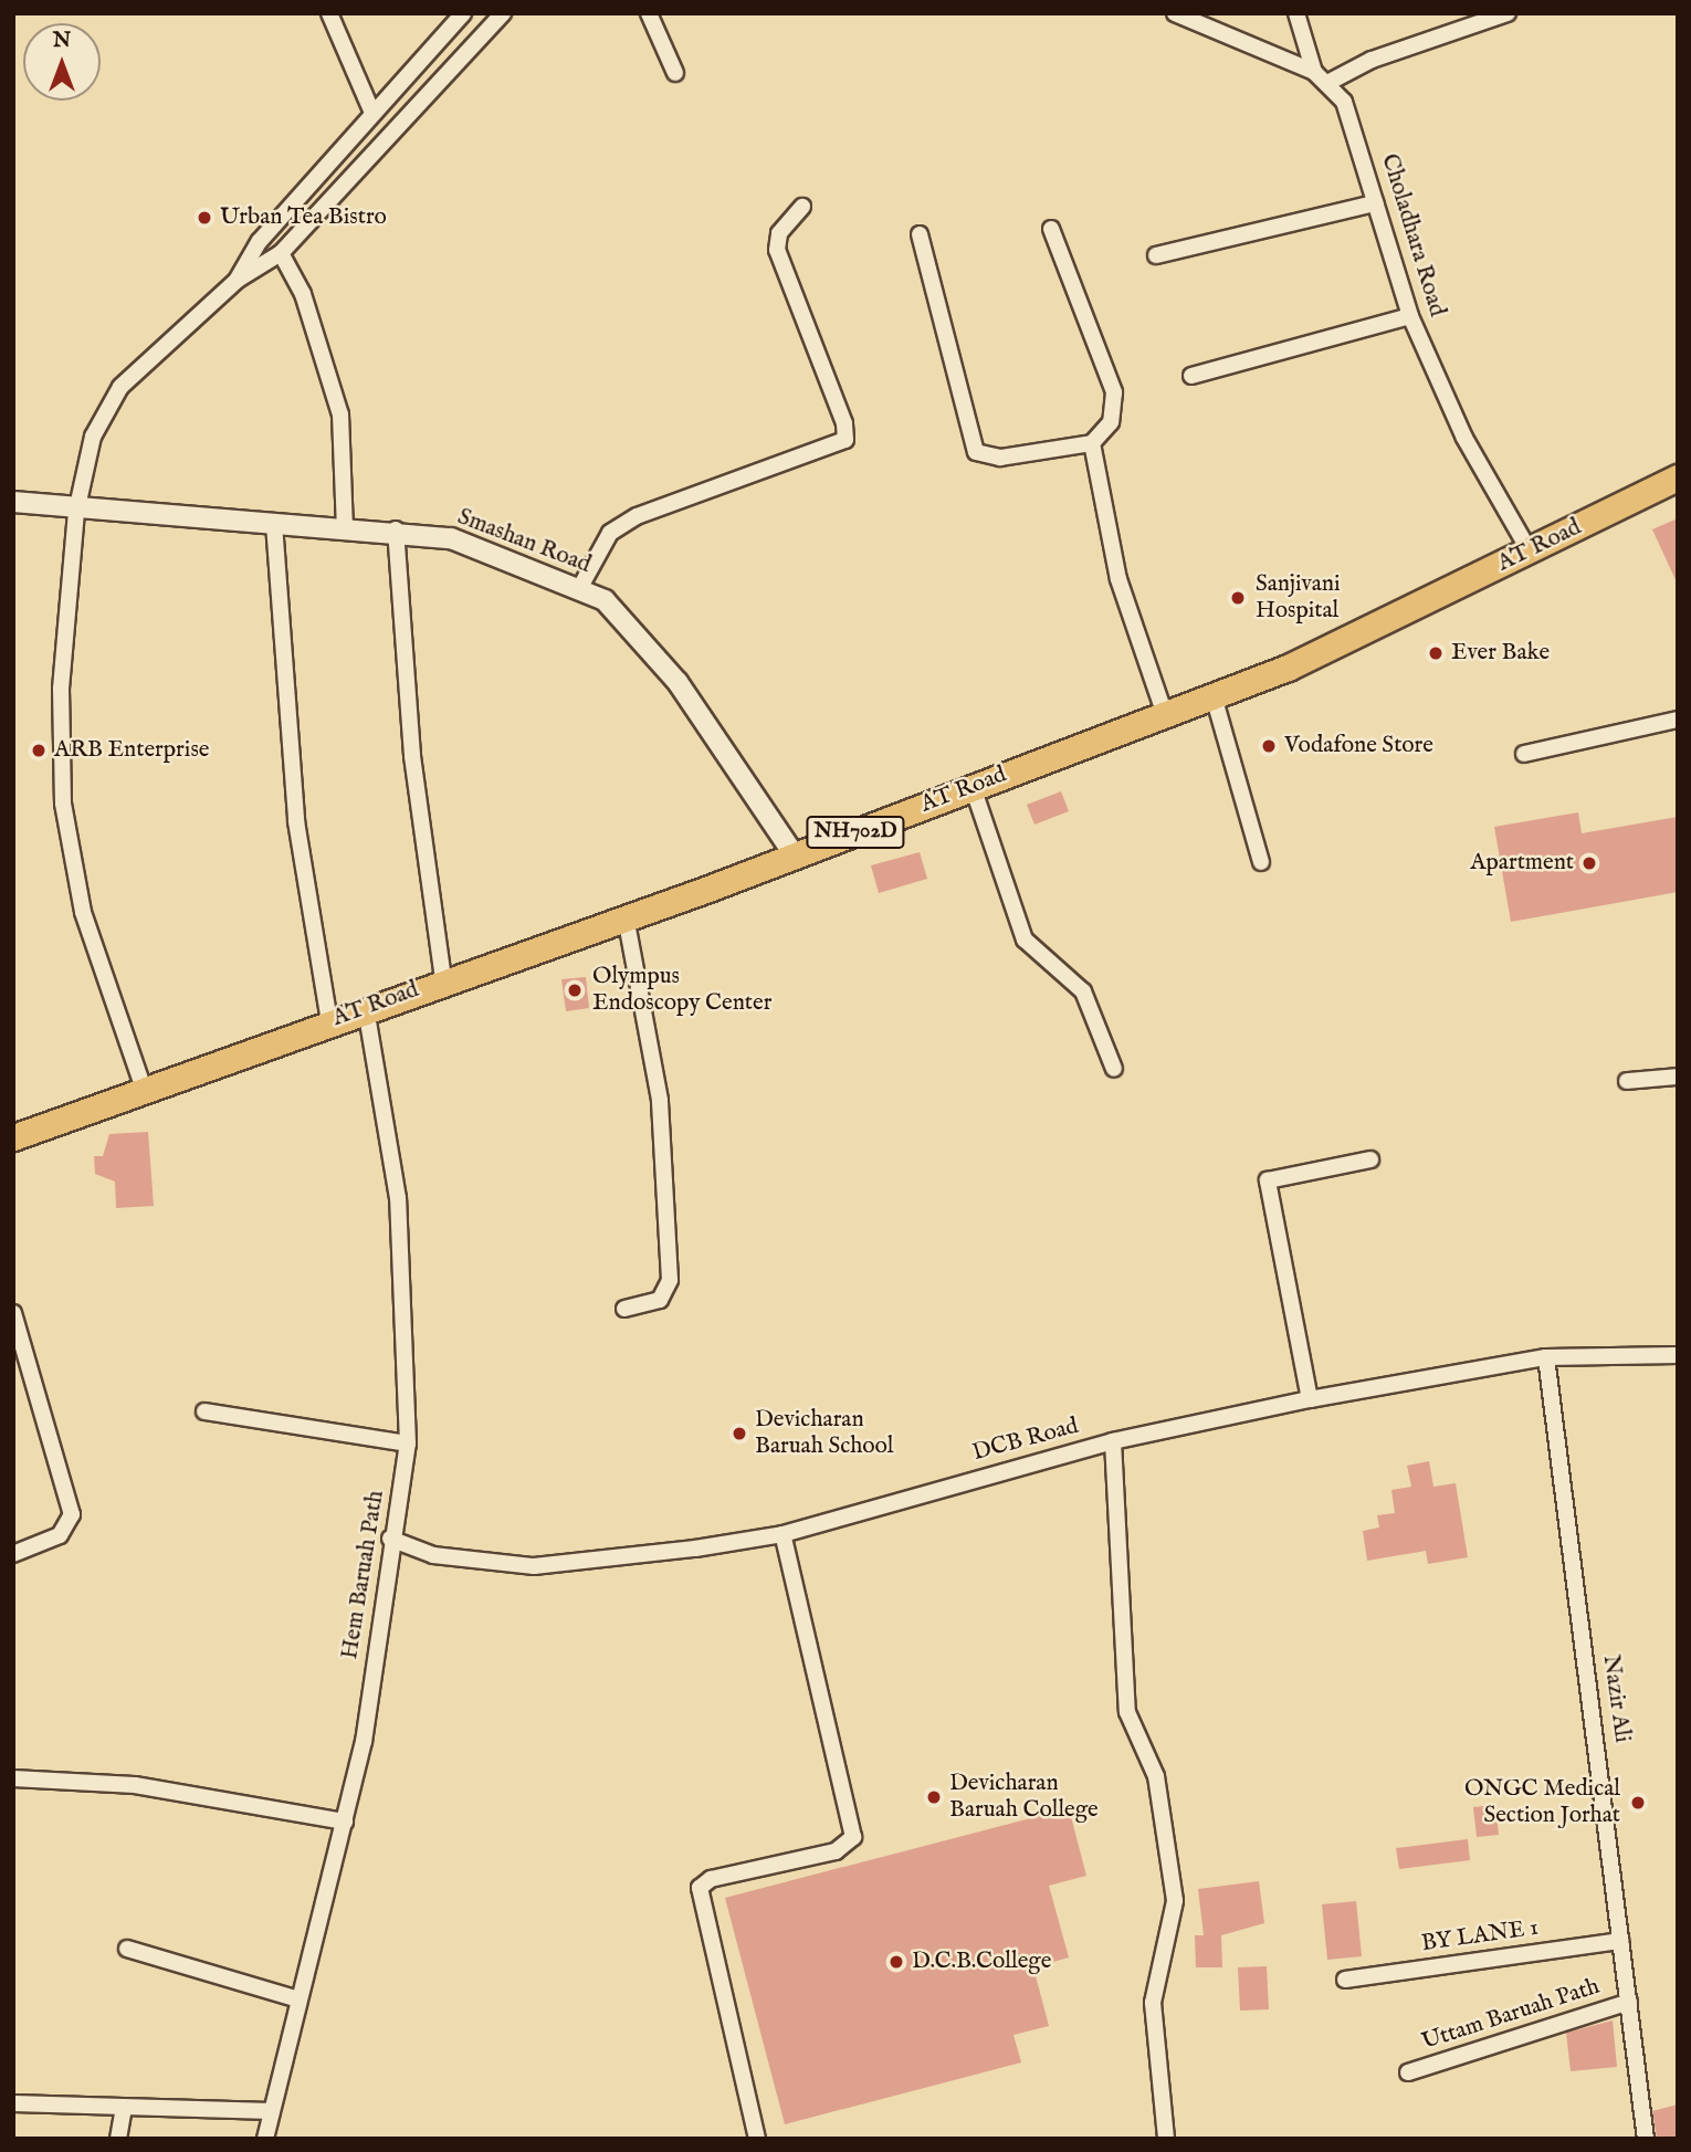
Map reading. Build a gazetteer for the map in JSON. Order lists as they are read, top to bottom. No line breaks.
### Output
{"streets":{"highway":["AT Road","NH702D"],"street":["Choladhara Road","Smashan Road","DCB Road","Hem Baruah Path","Nazir Ali","BY LANE 1","Uttam Baruah Path"]},"crossings":[["Choladhara Road","AT Road"],["Smashan Road","AT Road"],["AT Road","Hem Baruah Path"],["DCB Road","Hem Baruah Path"],["DCB Road","Nazir Ali"],["Nazir Ali","BY LANE 1"],["Nazir Ali","Uttam Baruah Path"]],"places":["Urban Tea Bistro","Sanjivani Hospital","Ever Bake","Vodafone Store","ARB Enterprise","Apartment","Olympus Endoscopy Center","Devicharan Baruah School","Devicharan Baruah College","ONGC Medical Section Jorhat","D.C.B.College"],"north":"top"}
